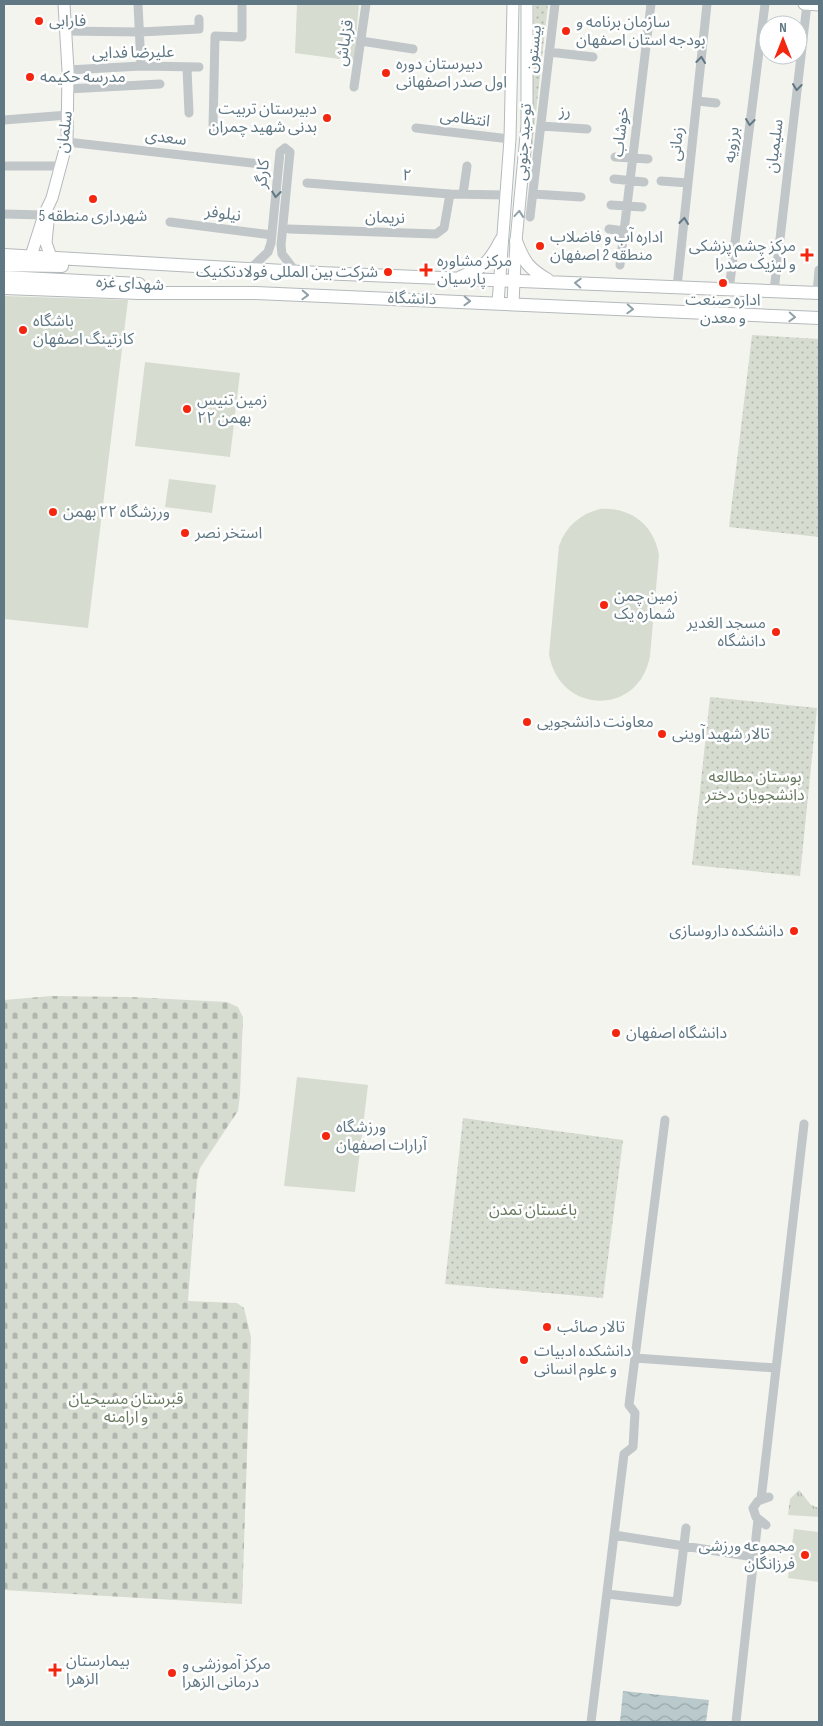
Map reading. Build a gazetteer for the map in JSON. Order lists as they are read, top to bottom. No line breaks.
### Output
{"streets":{"main road":["سلمان","توحید جنوبی","شهدای غزه","دانشگاه"],"street":["قزلباش","بیستون","علیرضا فدایی","رز","انتظامی","خوشاب","سعدی","زمانی","برزویه","سلیمیان","کارگر","۲","نیلوفر","نریمان"]},"crossings":[["بیستون","رز"],["علیرضا فدایی","سلمان"],["انتظامی","توحید جنوبی"],["سلمان","سعدی"],["سلمان","دانشگاه"],["توحید جنوبی","۲"],["توحید جنوبی","دانشگاه"],["کارگر","نیلوفر"],["کارگر","شهدای غزه"],["کارگر","دانشگاه"],["۲","نریمان"],["شهدای غزه","دانشگاه"]],"one_way":["زمانی","برزویه","سلیمیان"],"parks":["بوستان مطالعه دانشجویان دختر","باغستان تمدن","قبرستان مسیحیان و ارامنه"],"places":{"other":["فارابی","سازمان برنامه و بودجه استان اصفهان","دبیرستان دوره اول صدر اصفهانی","مدرسه حکیمه","دبیرستان تربیت بدنی شهید چمران","شهرداری منطقه 5","اداره آب و فاضلاب منطقه 2 اصفهان","شرکت بین المللی فولادتکنیک","اداره صنعت و معدن","باشگاه کارتینگ اصفهان","زمین تنیس ۲۲ بهمن","ورزشگاه ۲۲ بهمن","استخر نصر","زمین چمن شماره یک","مسجد الغدیر دانشگاه","معاونت دانشجویی","تالار شهید آوینی","دانشکده داروسازی","دانشگاه اصفهان","ورزشگاه آرارات اصفهان","تالار صائب","دانشکده ادبیات و علوم انسانی","مجموعه ورزشی فرزانگان","مرکز آموزشی و درمانی الزهرا"],"health":["مرکز چشم پزشکی و لیزیک صدرا","مرکز مشاوره پارسیان","بیمارستان الزهرا"]},"north":"top"}
